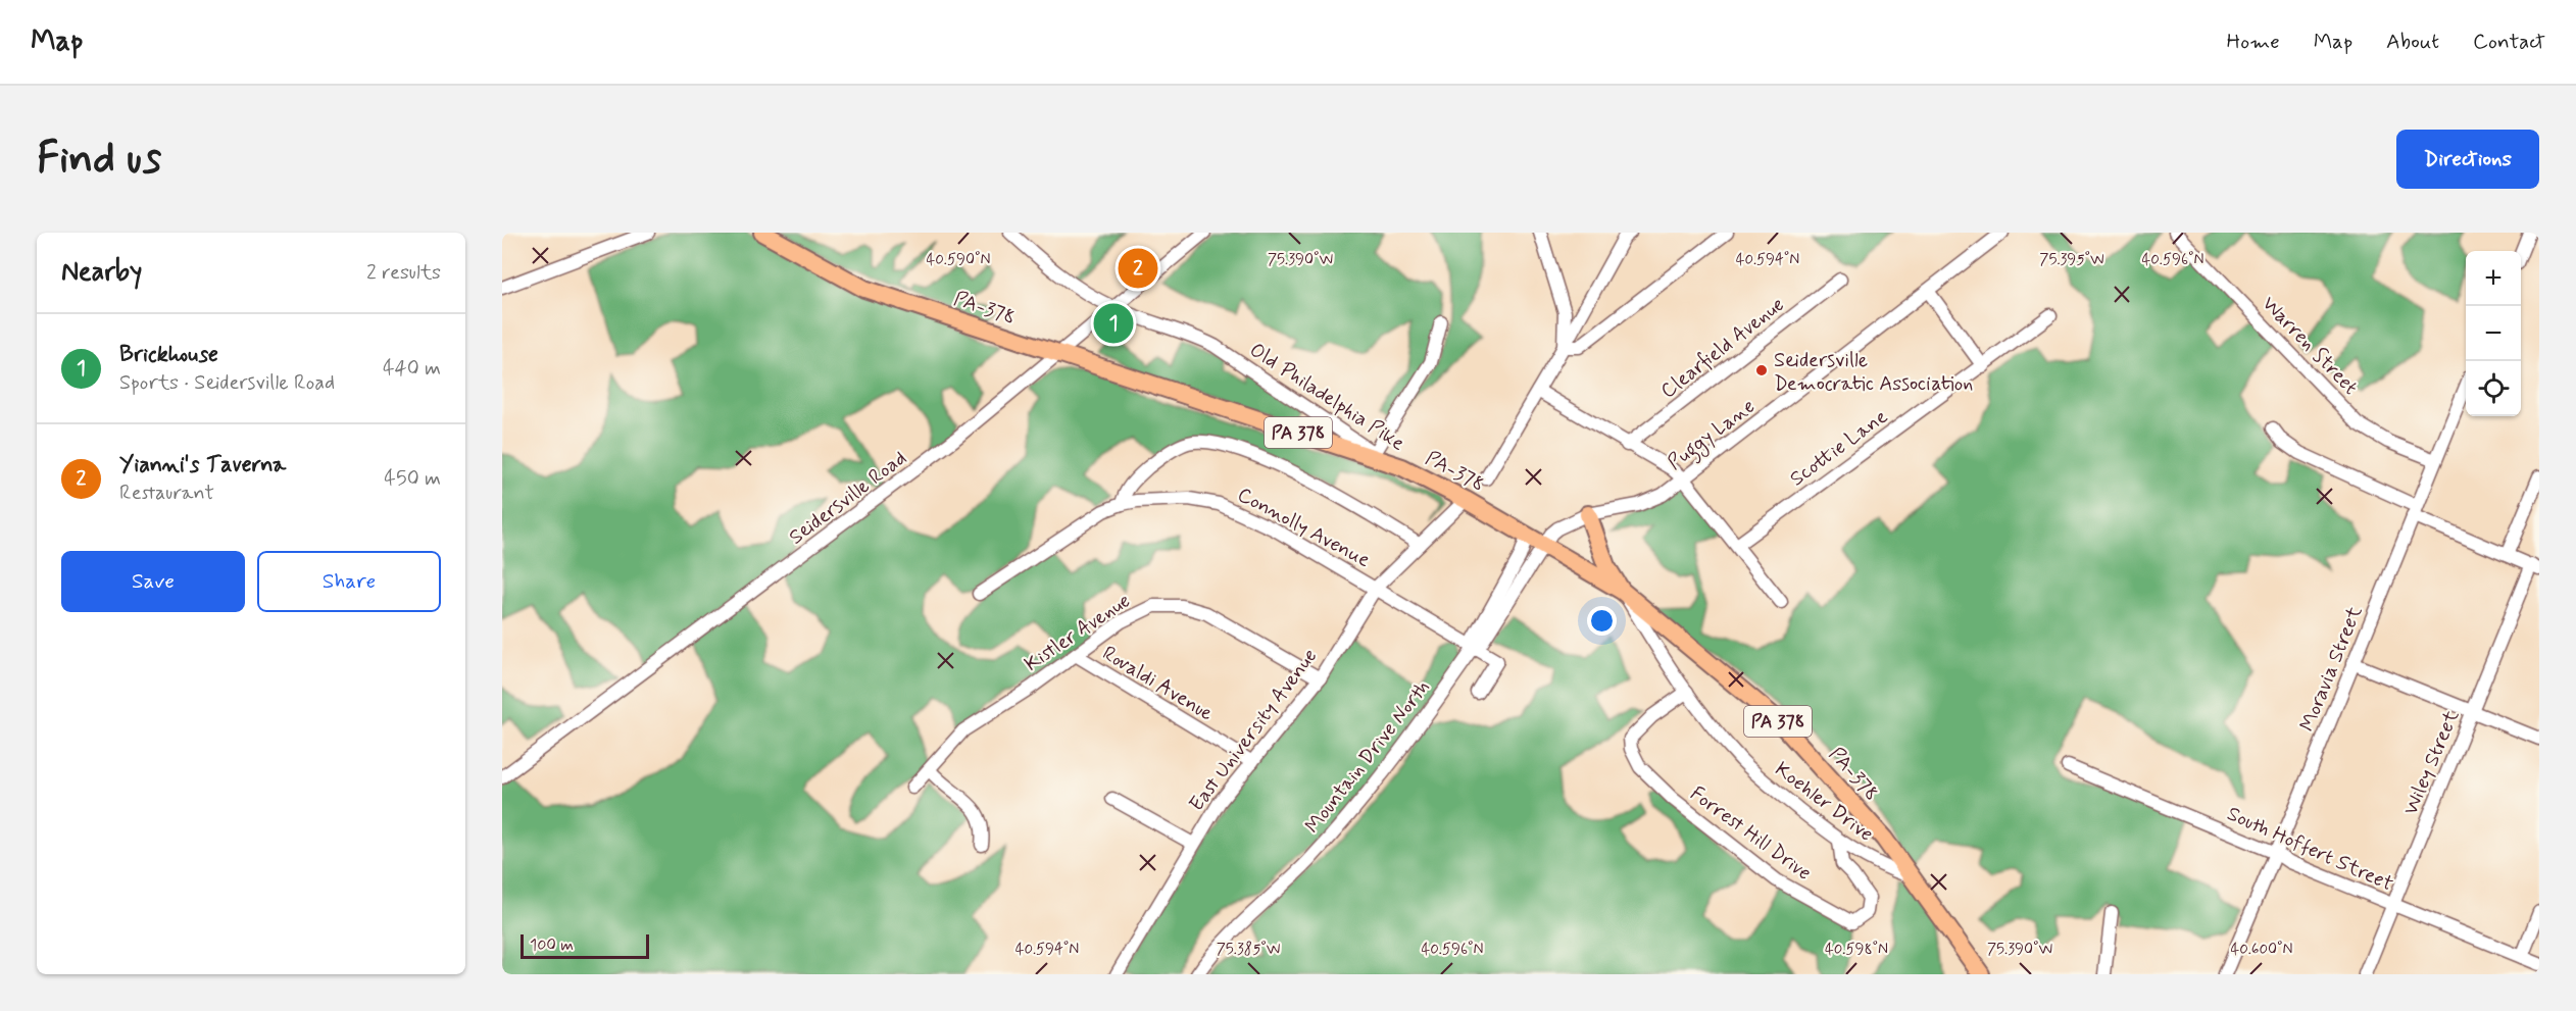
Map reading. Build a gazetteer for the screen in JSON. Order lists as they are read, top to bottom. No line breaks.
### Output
{"streets":{"main road":["PA-378","PA 378"],"street":["Warren Street","Clearfield Avenue","Old Philadelphia Pike","Puggy Lane","Scottie Lane","Seidersville Road","Connolly Avenue","Kistler Avenue","Moravia Street","Rovaldi Avenue","East University Avenue","Mountain Drive North","Wiley Street","Koehler Drive","Forrest Hill Drive","South Hoffert Street"]},"crossings":[["PA-378","Old Philadelphia Pike"],["PA-378","Puggy Lane"],["PA-378","Seidersville Road"],["PA-378","East University Avenue"],["PA-378","Mountain Drive North"],["PA-378","Koehler Drive"],["Warren Street","Moravia Street"],["Old Philadelphia Pike","Seidersville Road"],["Puggy Lane","Mountain Drive North"],["Connolly Avenue","East University Avenue"],["Connolly Avenue","Mountain Drive North"],["Kistler Avenue","Rovaldi Avenue"],["Kistler Avenue","East University Avenue"],["Moravia Street","South Hoffert Street"],["Rovaldi Avenue","East University Avenue"],["Wiley Street","South Hoffert Street"],["Koehler Drive","Forrest Hill Drive"]],"places":["Seidersville Democratic Association"],"scale_bar":"100 m","page":{"header":"Map","nav":["Home","Map","About","Contact"],"buttons":["Directions",["Save","Share"]],"title":"Find us","heading":["Nearby","2 results"],"pins":["2","1"],"map_buttons":["+","−"],"list":[{"mark":"1","name":"Brickhouse","note":"Sports · Seidersville Road","value":"440 m"},{"mark":"2","name":"Yianni's Taverna","note":"Restaurant","value":"450 m"}],"scale":"100 m"},"coordinates":["40.590°N","75.390°W","40.594°N","75.395°W","40.596°N","75.385°W","40.598°N","40.600°N"]}
